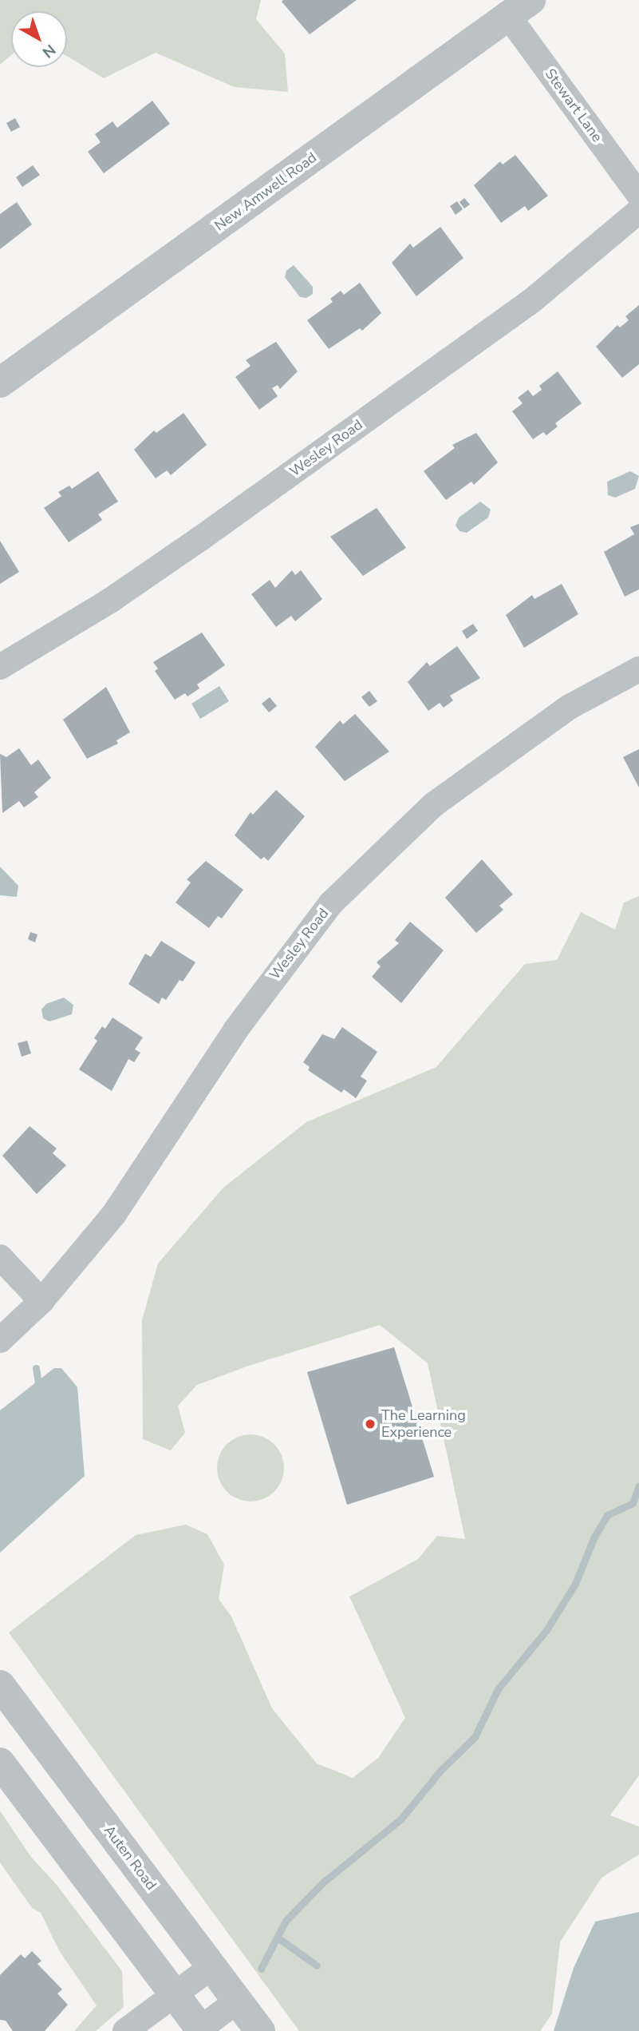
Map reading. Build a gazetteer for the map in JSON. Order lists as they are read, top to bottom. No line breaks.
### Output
{"streets":{"street":["Stewart Lane","New Amwell Road","Wesley Road","Auten Road"]},"crossings":[["Stewart Lane","New Amwell Road"]],"places":["The Learning Experience"],"north":"bottom right"}
